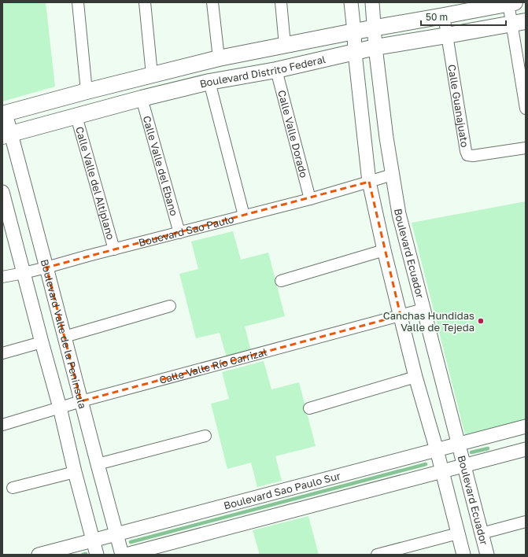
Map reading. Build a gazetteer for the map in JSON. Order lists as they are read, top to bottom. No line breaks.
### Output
{"streets":{"main road":["Boulevard Distrito Federal"],"street":["Calle Guanajuato","Calle Valle Dorado","Calle Valle del Ebano","Calle Valle del Altiplano","Bouevard Sao Paulo","Boulevard Ecuador","Boulevard Valle de la Peninsula","Calle Valle Río Carrizal","Boulevard Sao Paulo Sur"]},"crossings":[["Boulevard Distrito Federal","Calle Guanajuato"],["Boulevard Distrito Federal","Calle Valle Dorado"],["Boulevard Distrito Federal","Calle Valle del Ebano"],["Boulevard Distrito Federal","Calle Valle del Altiplano"],["Boulevard Distrito Federal","Boulevard Ecuador"],["Boulevard Distrito Federal","Boulevard Valle de la Peninsula"],["Calle Valle Dorado","Bouevard Sao Paulo"],["Calle Valle del Ebano","Bouevard Sao Paulo"],["Calle Valle del Altiplano","Bouevard Sao Paulo"],["Bouevard Sao Paulo","Boulevard Ecuador"],["Bouevard Sao Paulo","Boulevard Valle de la Peninsula"],["Boulevard Ecuador","Calle Valle Río Carrizal"],["Boulevard Ecuador","Boulevard Sao Paulo Sur"],["Boulevard Valle de la Peninsula","Calle Valle Río Carrizal"],["Boulevard Valle de la Peninsula","Boulevard Sao Paulo Sur"]],"places":["Canchas Hundidas Valle de Tejeda"],"scale_bar":"50 m"}
